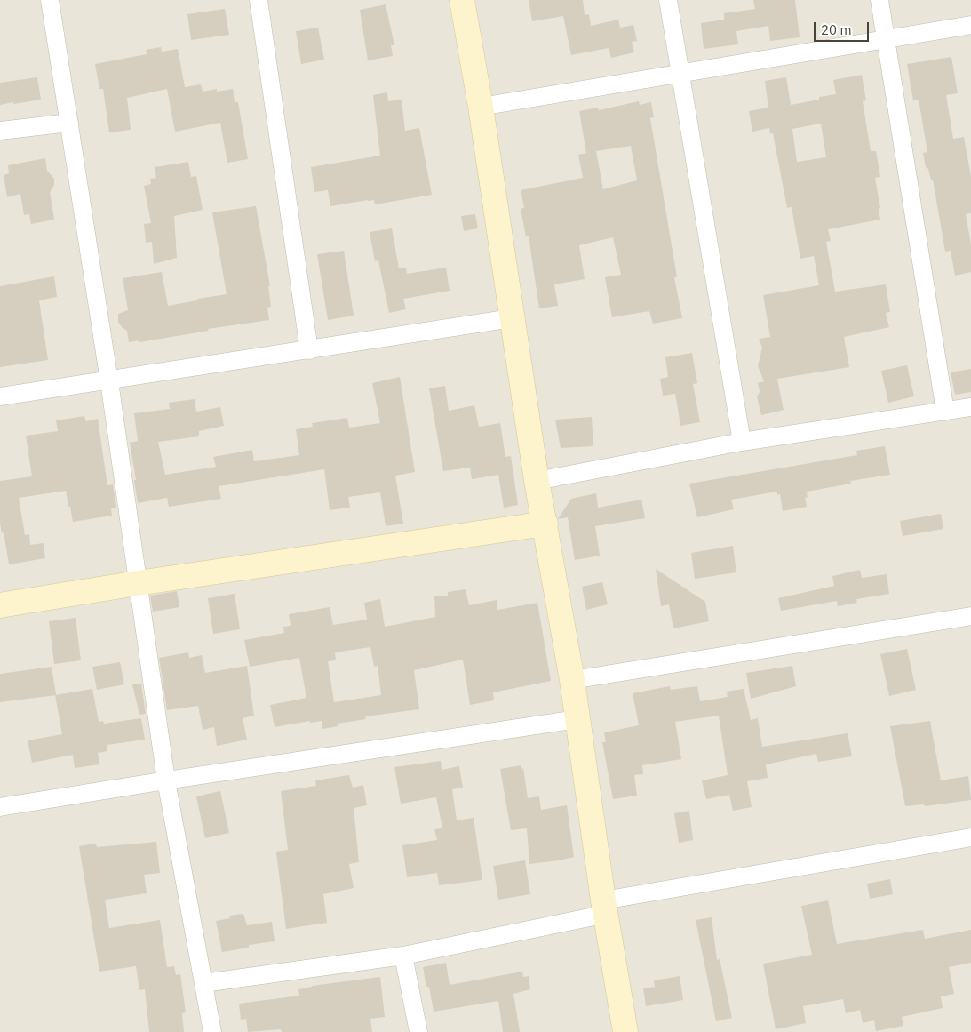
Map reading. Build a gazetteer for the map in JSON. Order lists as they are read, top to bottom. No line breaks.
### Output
{"scale_bar":"20 m"}
